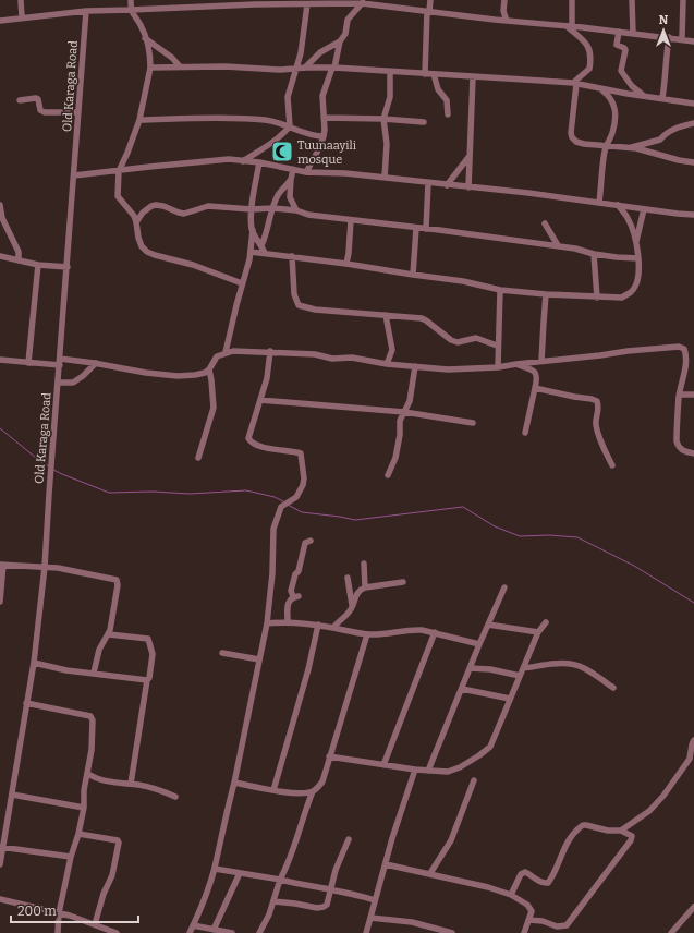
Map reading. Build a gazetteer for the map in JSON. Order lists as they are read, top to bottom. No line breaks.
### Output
{"streets":{"street":["Old Karaga Road"]},"places":{"mosque":["Tuunaayili mosque"]},"scale_bar":"200 m","north":"top"}
